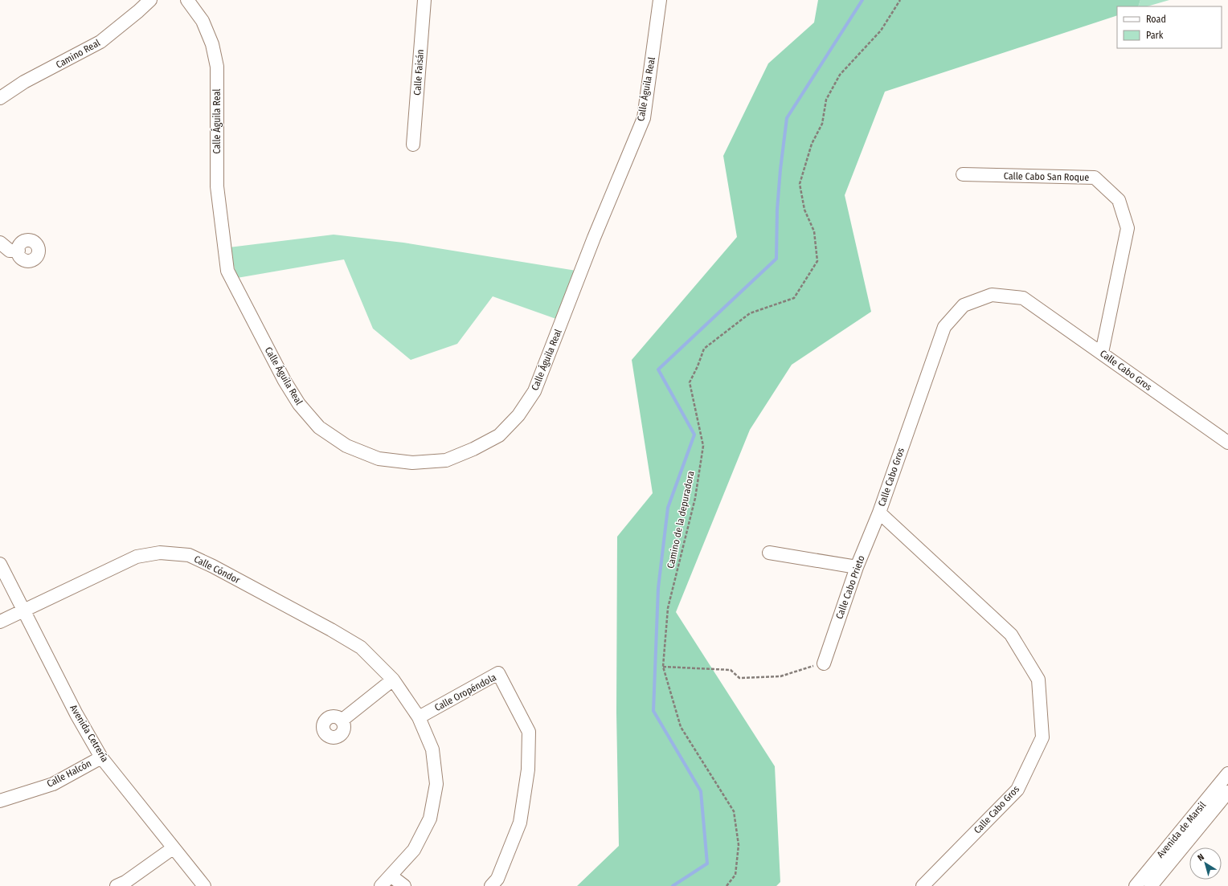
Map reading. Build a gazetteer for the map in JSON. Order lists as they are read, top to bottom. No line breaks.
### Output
{"streets":{"street":["Camino Real","Calle Faisán","Calle Águila Real","Calle Cabo San Roque","Calle Cabo Gros","Calle Cóndor","Calle Cabo Prieto","Calle Oropéndola","Avenida Cetrería","Calle Halcón","Avenida de Marsil"],"path":["Camino de la depuradora"]},"crossings":[["Calle Cabo San Roque","Calle Cabo Gros"],["Calle Cabo Gros","Calle Cabo Prieto"],["Calle Cóndor","Calle Oropéndola"],["Calle Cóndor","Avenida Cetrería"],["Avenida Cetrería","Calle Halcón"]],"legend":["Road","Park"],"north":"top left"}
